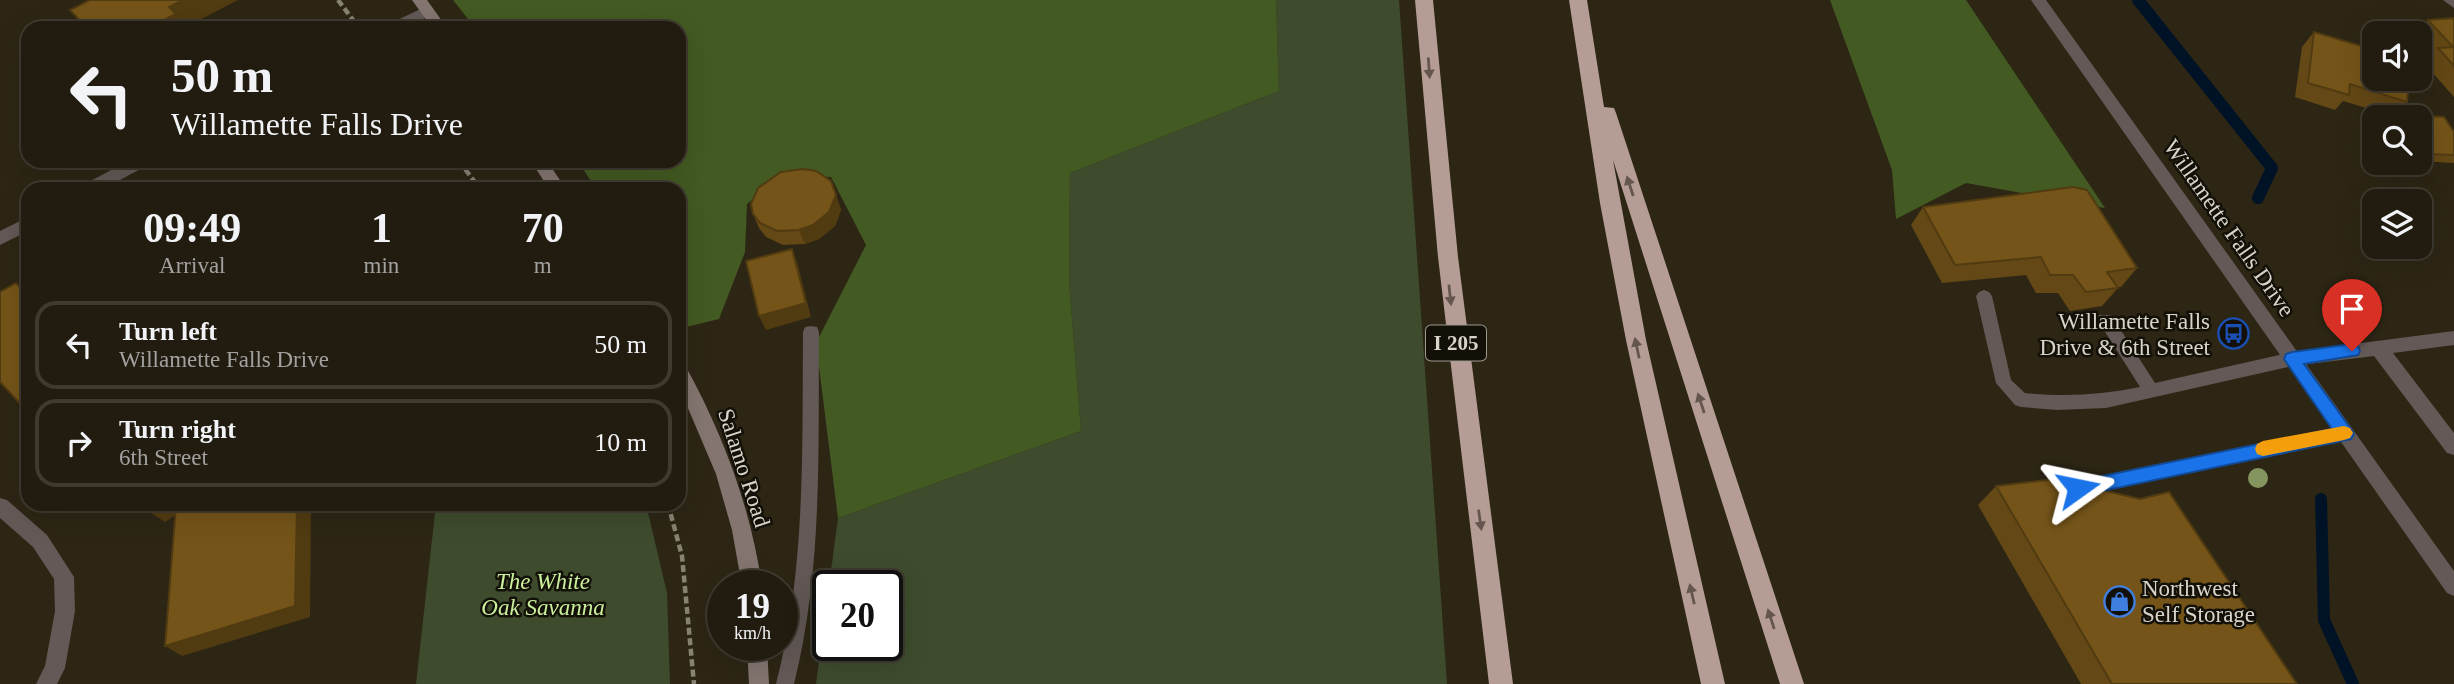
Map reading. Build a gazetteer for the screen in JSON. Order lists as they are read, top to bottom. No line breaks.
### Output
{"streets":{"highway":["I 205"],"main road":["Salamo Road"],"street":["Willamette Falls Drive"]},"parks":["The White Oak Savanna"],"places":{"bus stop":["Willamette Falls Drive & 6th Street"],"shop":["Northwest Self Storage"]},"page":{"turn":["50 m","Willamette Falls Drive"],"eta":["09:49","Arrival","1","min","70","m"],"list":[{"name":"Turn left","note":"Willamette Falls Drive","value":"50 m"},{"name":"Turn right","note":"6th Street","value":"10 m"}],"speed":"19 km/h","limit":"20"}}
